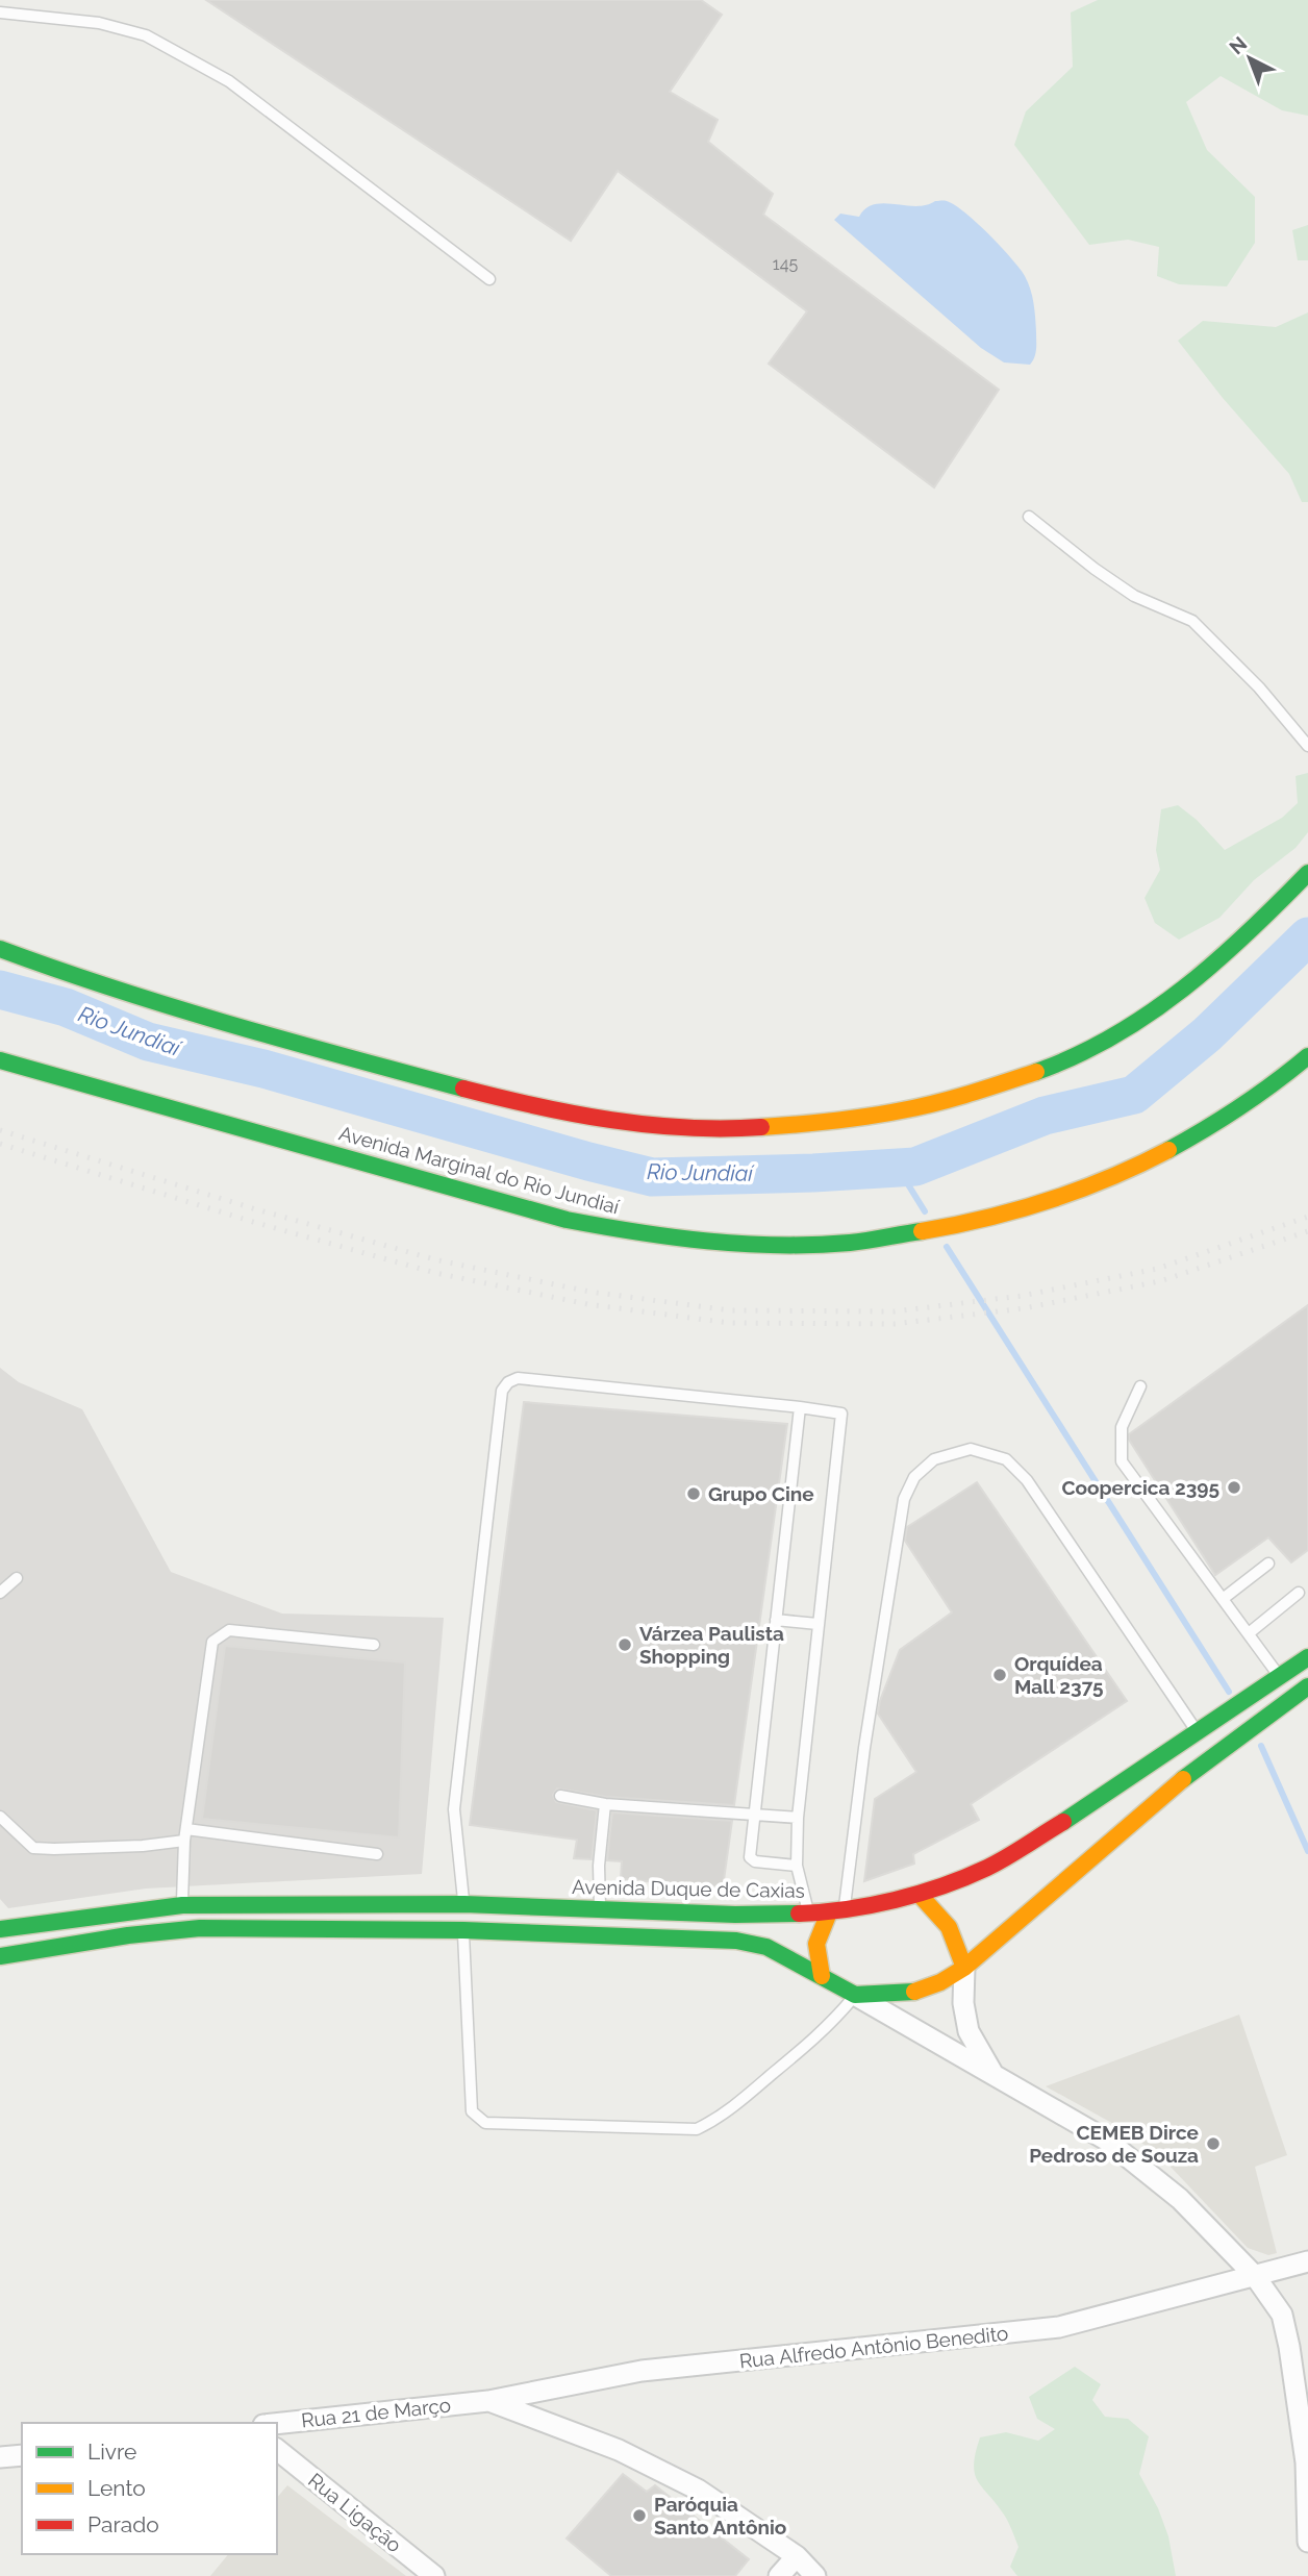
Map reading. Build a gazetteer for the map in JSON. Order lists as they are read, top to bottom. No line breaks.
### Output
{"streets":{"main road":["Avenida Marginal do Rio Jundiaí","Avenida Duque de Caxias"],"street":["Rua Alfredo Antônio Benedito","Rua 21 de Março","Rua Ligação"]},"crossings":[["Rua Alfredo Antônio Benedito","Rua 21 de Março"]],"water":["Rio Jundiaí"],"places":["Coopercica 2395","Grupo Cine","Várzea Paulista Shopping","Orquídea Mall 2375","CEMEB Dirce Pedroso de Souza","Paróquia Santo Antônio"],"house_numbers":["145"],"legend":["Livre","Lento","Parado"],"north":"top left"}
